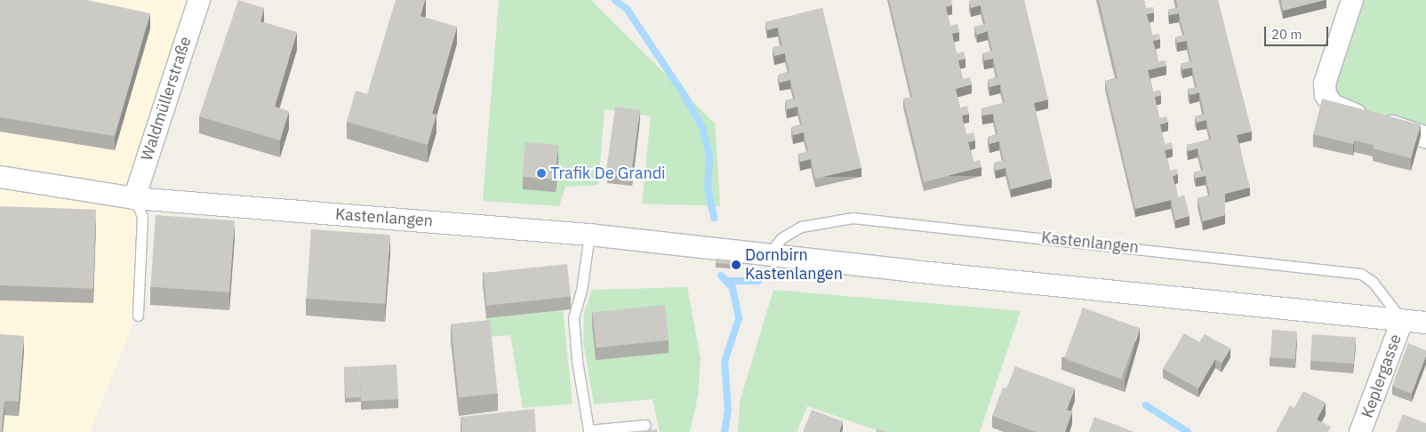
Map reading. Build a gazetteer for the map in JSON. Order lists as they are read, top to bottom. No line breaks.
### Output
{"streets":{"street":["Waldmüllerstraße","Kastenlangen","Keplergasse"]},"crossings":[["Waldmüllerstraße","Kastenlangen"],["Kastenlangen","Keplergasse"]],"places":["Trafik De Grandi","Dornbirn Kastenlangen"],"scale_bar":"20 m"}
